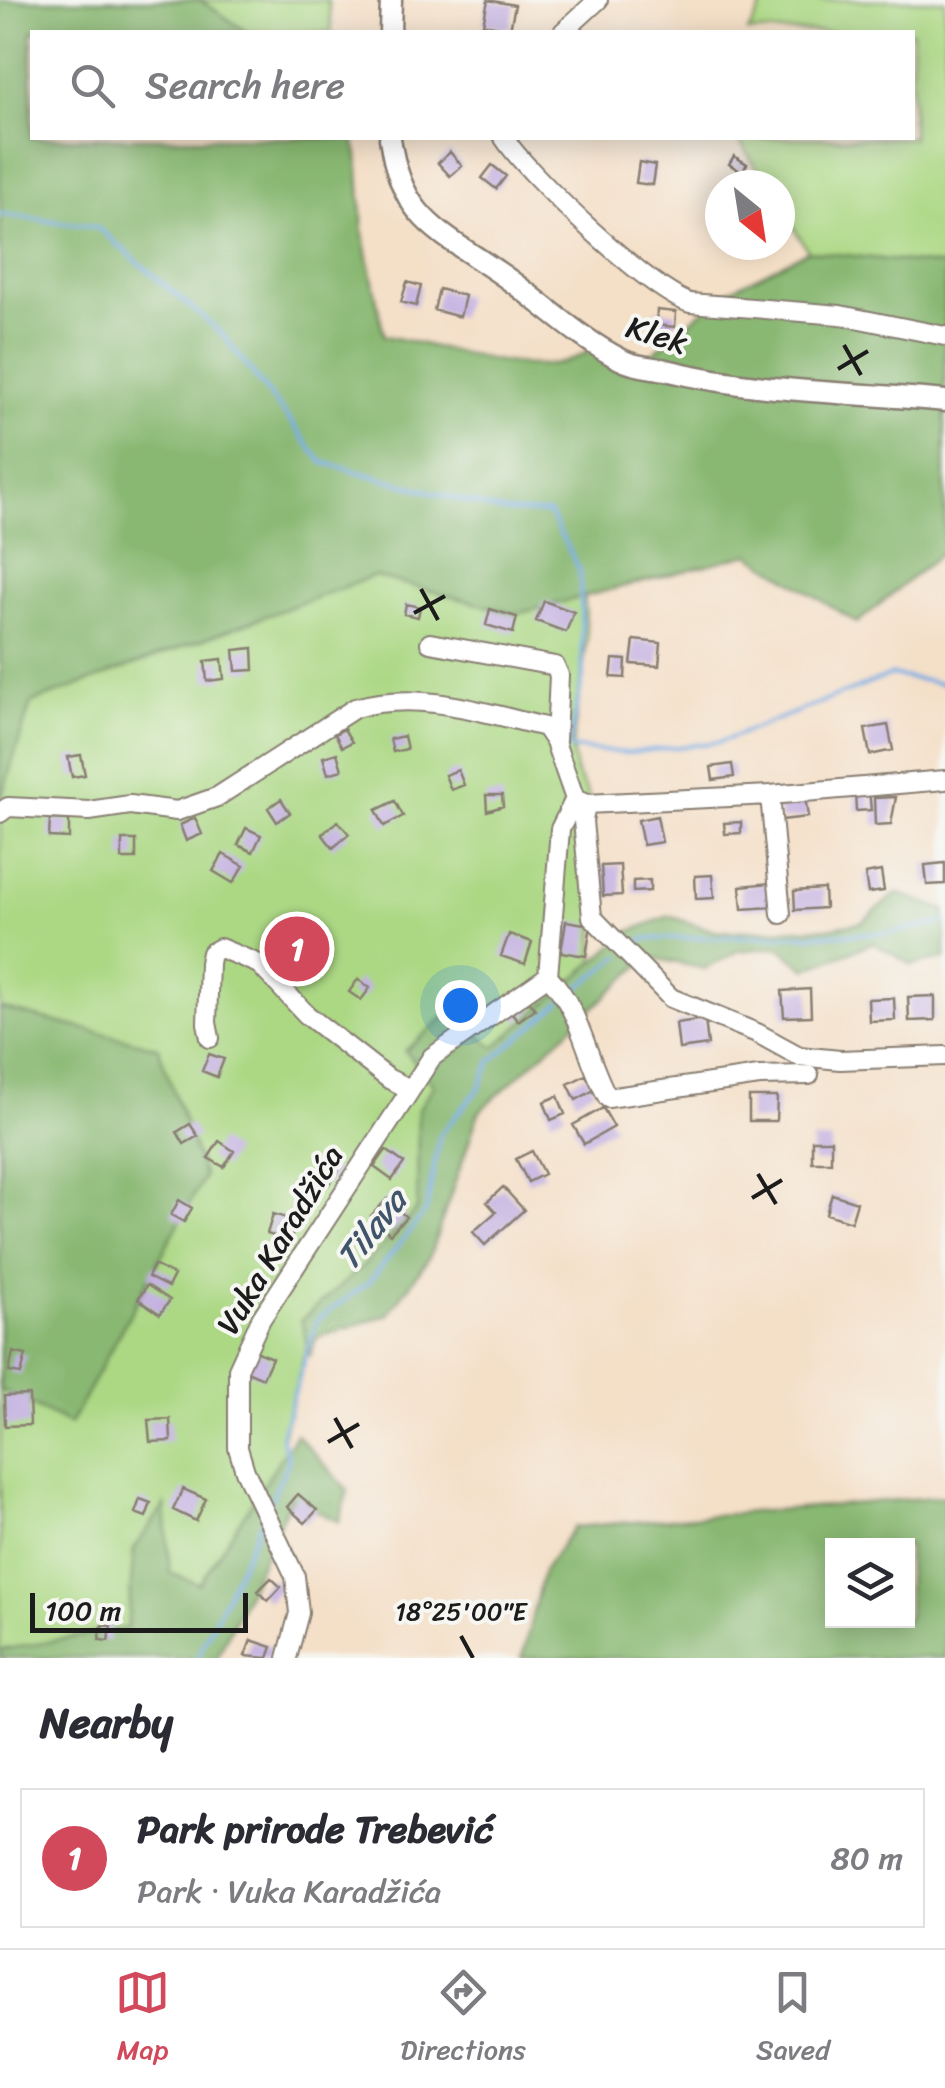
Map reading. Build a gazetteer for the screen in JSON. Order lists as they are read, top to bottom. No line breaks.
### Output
{"streets":{"street":["Klek","Vuka Karadžića"]},"water":["Tilava"],"scale_bar":"100 m","north":"bottom right","page":{"search":"Search here","pins":"1","scale":"100 m","heading":"Nearby","list":[{"mark":"1","name":"Park prirode Trebević","note":"Park · Vuka Karadžića","value":"80 m"}],"nav":["Map","Directions","Saved"]},"coordinates":["18°25'00\"E"]}
